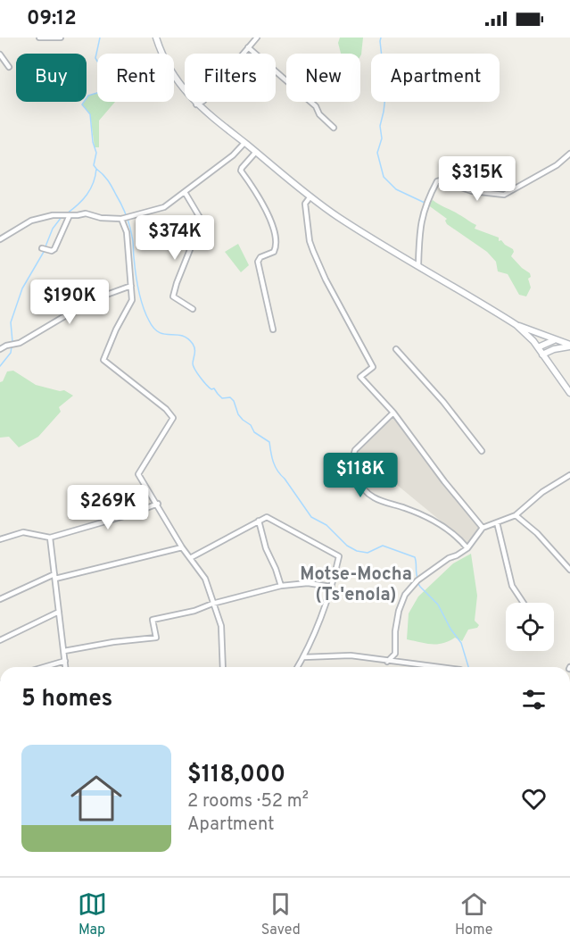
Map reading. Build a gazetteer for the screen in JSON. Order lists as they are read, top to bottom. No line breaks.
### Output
{"districts":["Motse-Mocha (Ts'enola)"],"page":{"status":"09:12","chip":["Buy","Rent","Filters","New","Apartment"],"price":["$315K","$374K","$190K","$118K","$269K"],"heading":"5 homes","list":[{"name":"$118,000","note":"2 rooms · 52 m² · Apartment"}],"tabs":["Map","Saved","Home"]}}
